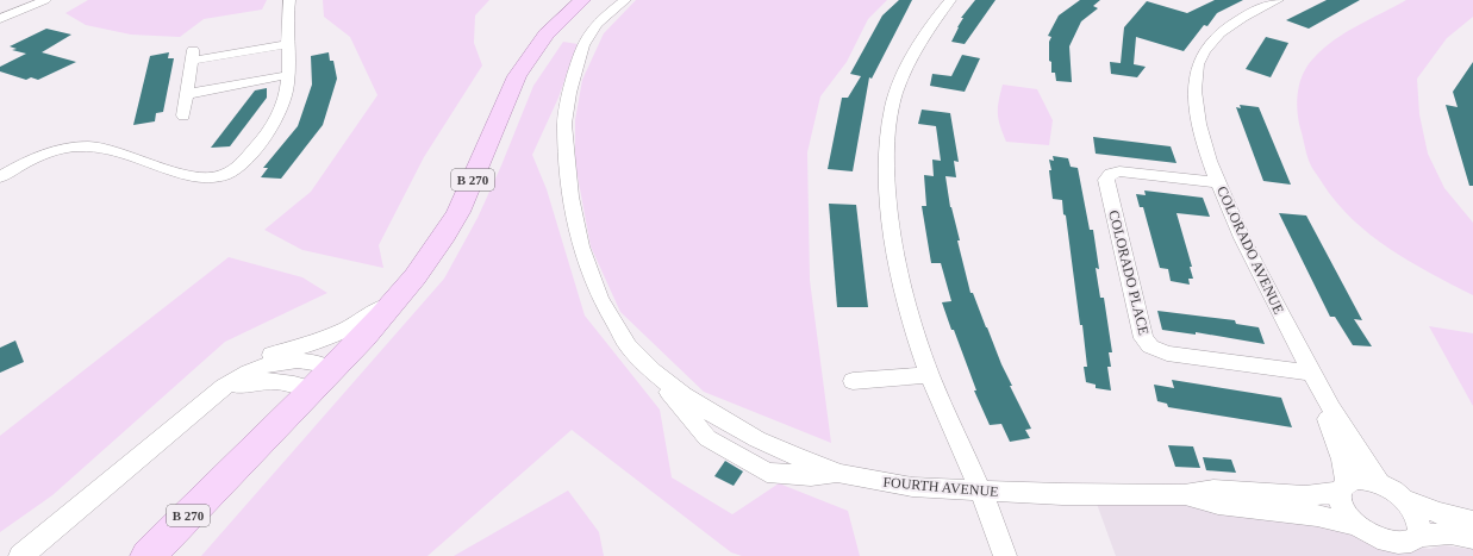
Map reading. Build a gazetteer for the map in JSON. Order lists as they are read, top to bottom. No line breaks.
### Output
{"streets":{"main road":["B 270"],"street":["COLORADO AVENUE","COLORADO PLACE","FOURTH AVENUE"]},"crossings":[["COLORADO AVENUE","COLORADO PLACE"],["COLORADO AVENUE","FOURTH AVENUE"]]}
